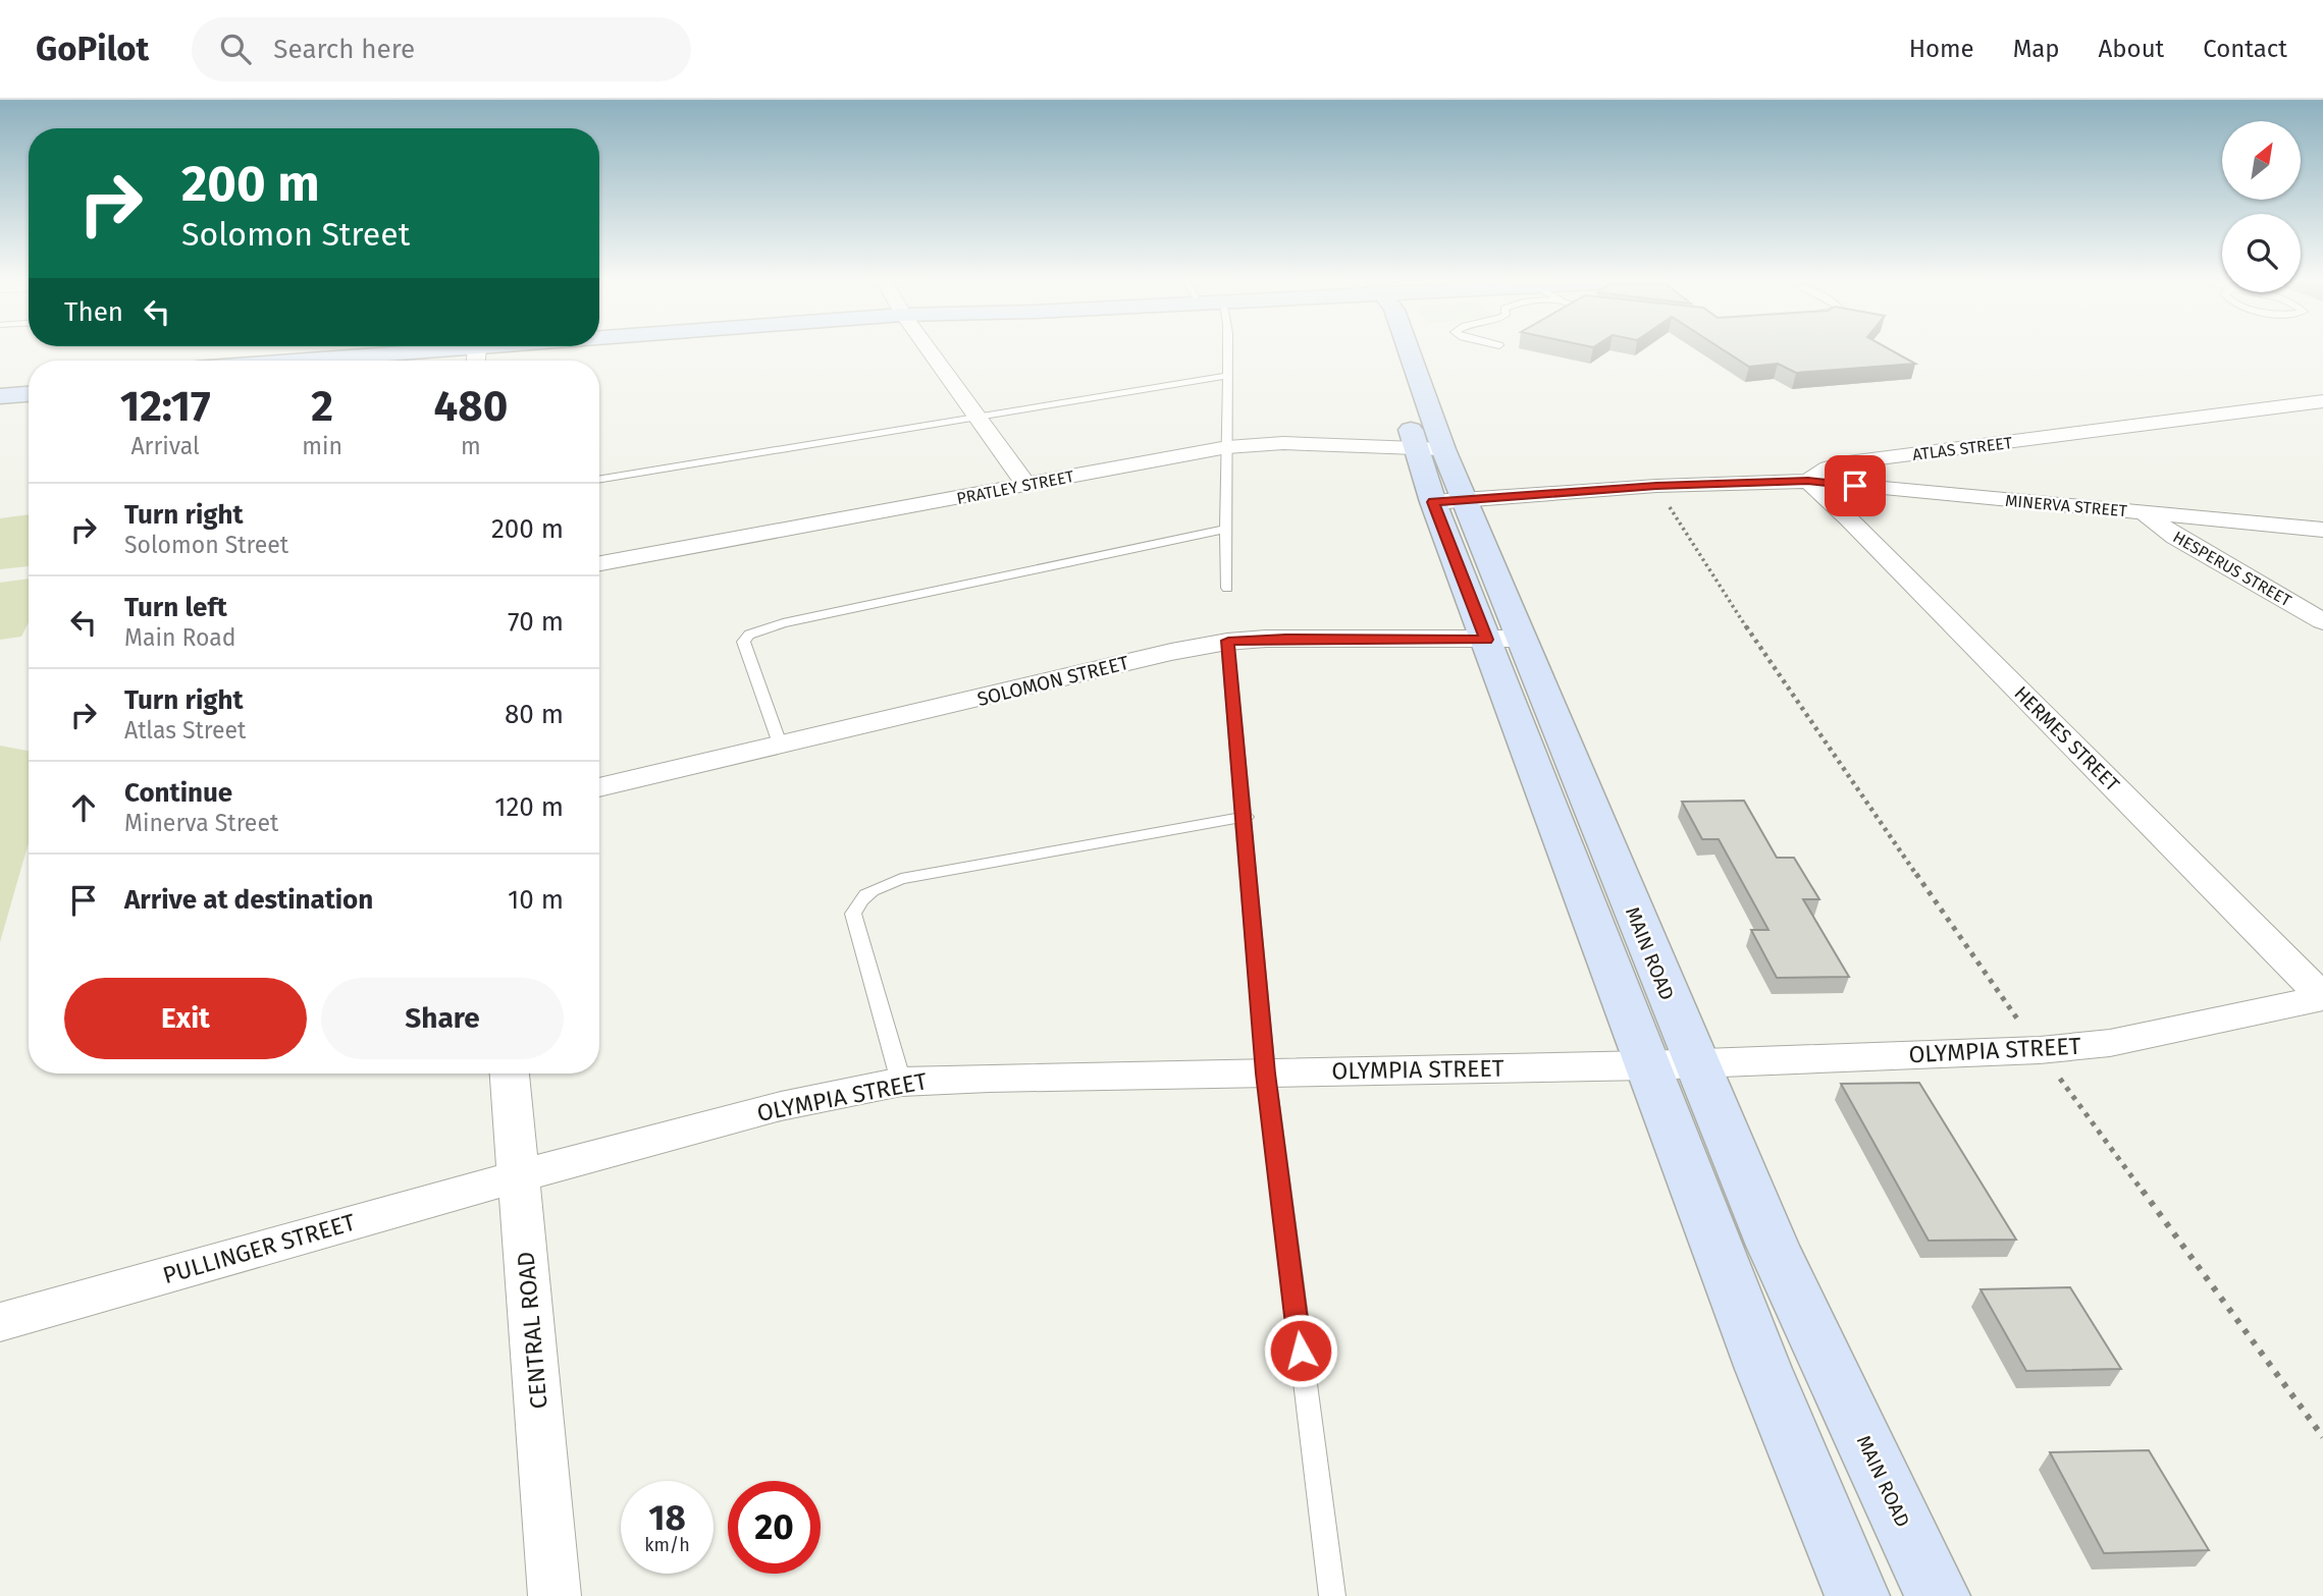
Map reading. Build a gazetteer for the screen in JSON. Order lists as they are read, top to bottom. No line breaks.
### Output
{"streets":{"street":["ATLAS STREET","PRATLEY STREET","MINERVA STREET","HESPERUS STREET","SOLOMON STREET","HERMES STREET","MAIN ROAD","OLYMPIA STREET","PULLINGER STREET","CENTRAL ROAD"]},"crossings":[["ATLAS STREET","MINERVA STREET"],["ATLAS STREET","HERMES STREET"],["ATLAS STREET","MAIN ROAD"],["PRATLEY STREET","MAIN ROAD"],["MINERVA STREET","HESPERUS STREET"],["MINERVA STREET","HERMES STREET"],["SOLOMON STREET","MAIN ROAD"],["HERMES STREET","OLYMPIA STREET"],["MAIN ROAD","OLYMPIA STREET"],["OLYMPIA STREET","PULLINGER STREET"],["OLYMPIA STREET","CENTRAL ROAD"],["PULLINGER STREET","CENTRAL ROAD"]],"north":"top right","page":{"header":"GoPilot","search":"Search here","nav":["Home","Map","About","Contact"],"turn":["200 m","Solomon Street"],"then":"Then","eta":["12:17","Arrival","2","min","480","m"],"list":[{"name":"Turn right","note":"Solomon Street","value":"200 m"},{"name":"Turn left","note":"Main Road","value":"70 m"},{"name":"Turn right","note":"Atlas Street","value":"80 m"},{"name":"Continue","note":"Minerva Street","value":"120 m"},{"name":"Arrive at destination","value":"10 m"}],"buttons":["Exit","Share"],"speed":"18 km/h","limit":"20"}}
